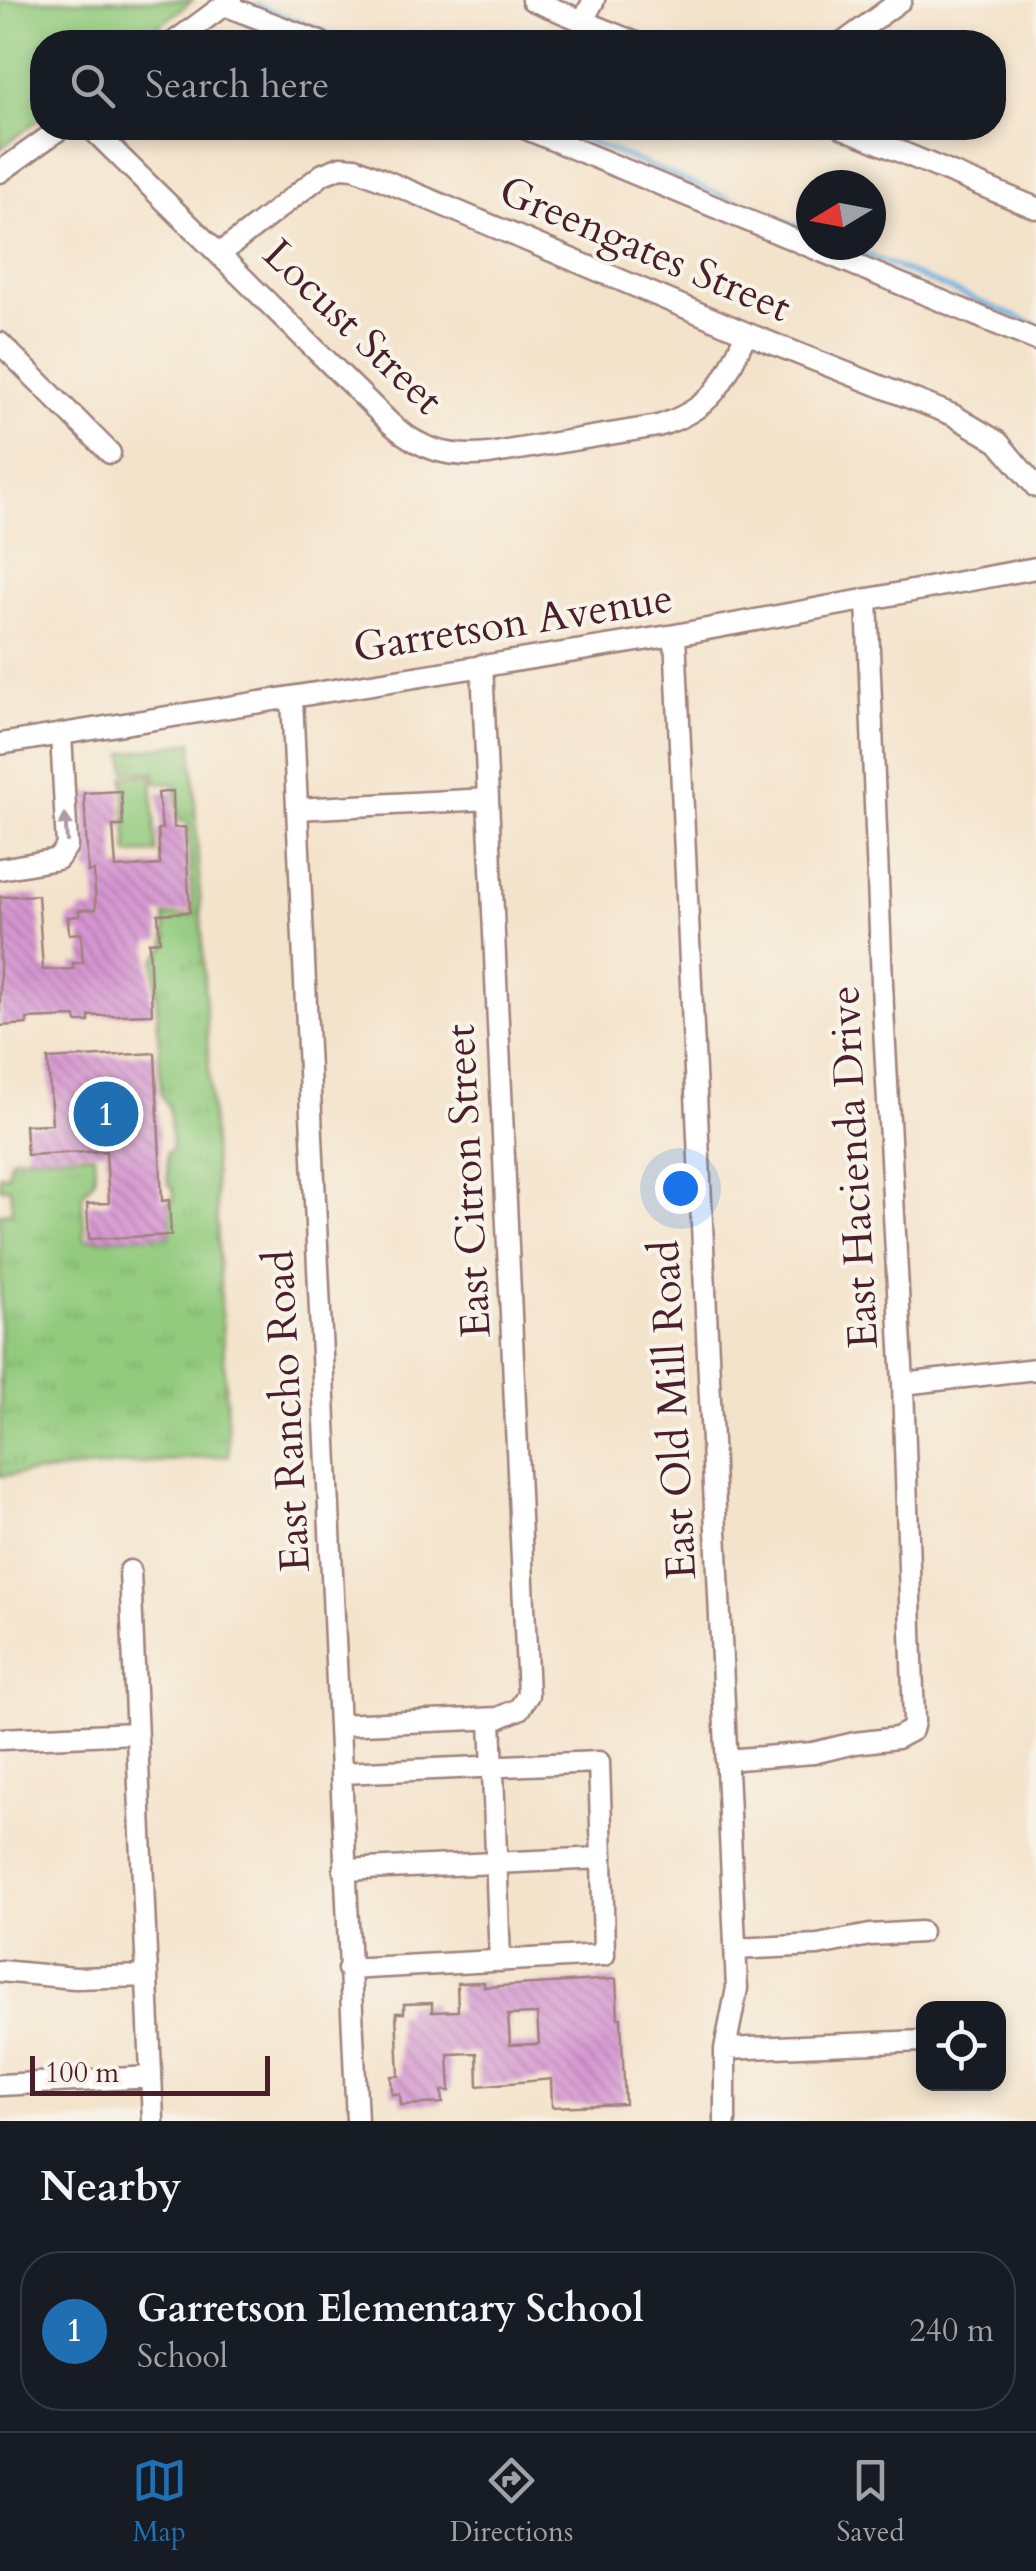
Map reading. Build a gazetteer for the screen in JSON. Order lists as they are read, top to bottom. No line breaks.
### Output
{"streets":{"street":["Greengates Street","Locust Street","Garretson Avenue","East Hacienda Drive","East Citron Street","East Old Mill Road","East Rancho Road"]},"crossings":[["Greengates Street","Locust Street"],["Garretson Avenue","East Hacienda Drive"],["Garretson Avenue","East Citron Street"],["Garretson Avenue","East Old Mill Road"],["Garretson Avenue","East Rancho Road"],["East Hacienda Drive","East Old Mill Road"]],"scale_bar":"100 m","north":"left","page":{"search":"Search here","pins":"1","scale":"100 m","heading":"Nearby","list":[{"mark":"1","name":"Garretson Elementary School","note":"School","value":"240 m"}],"nav":["Map","Directions","Saved"]}}
